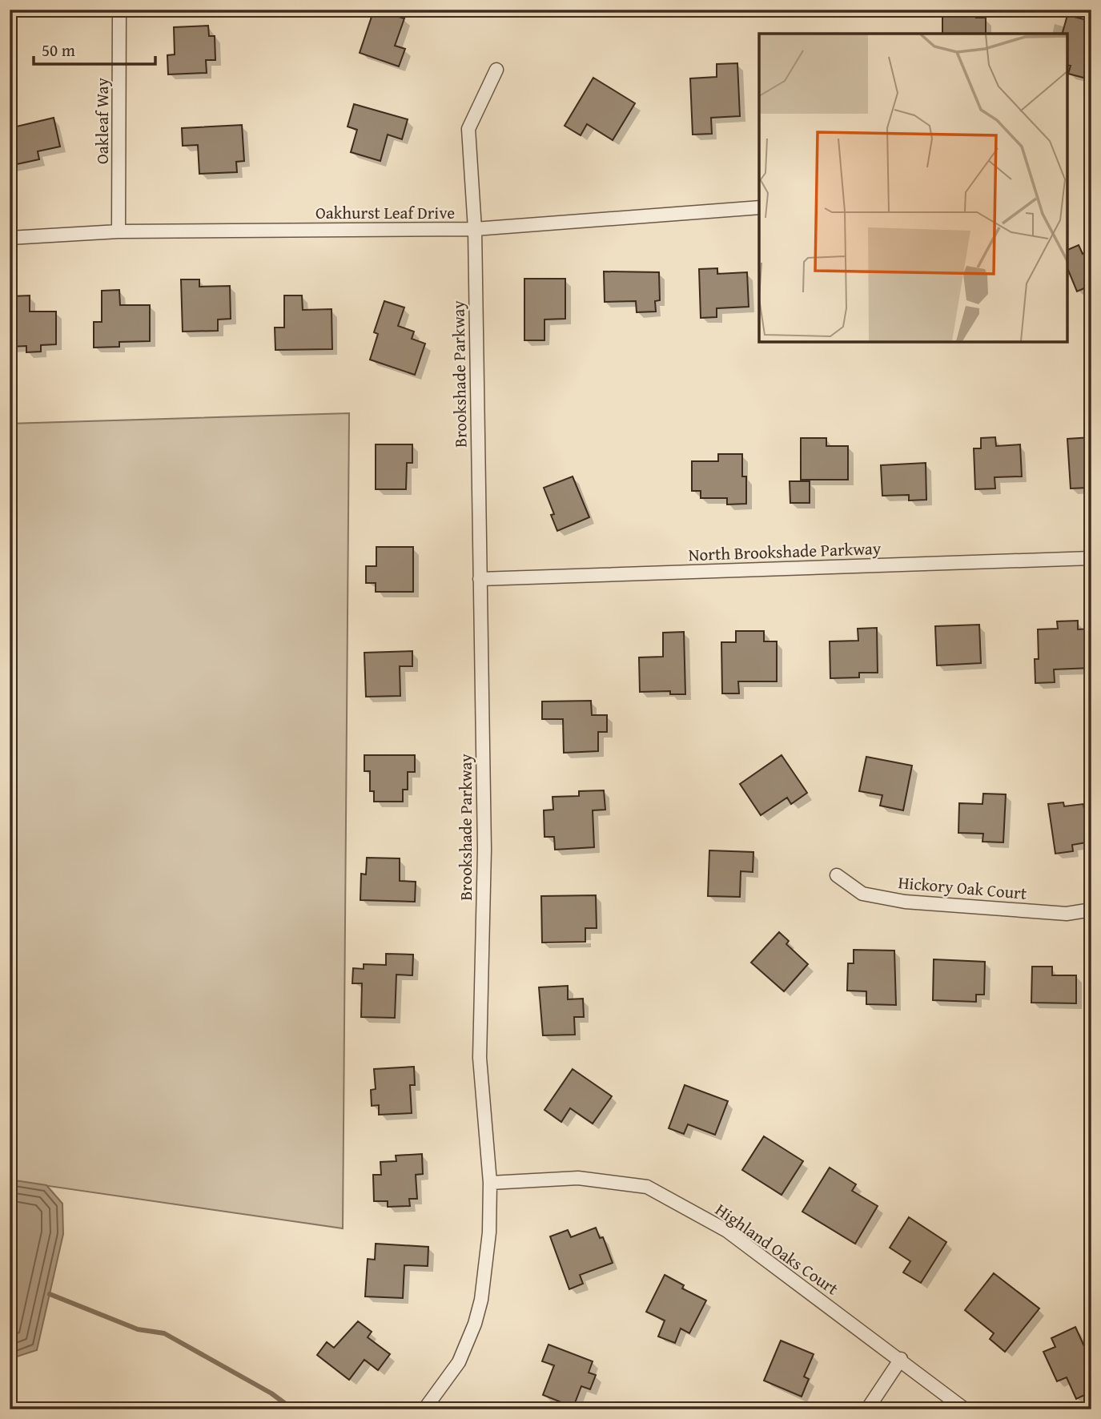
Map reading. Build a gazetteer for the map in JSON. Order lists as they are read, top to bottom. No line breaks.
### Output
{"streets":{"street":["Oakleaf Way","Oakhurst Leaf Drive","Brookshade Parkway","North Brookshade Parkway","Hickory Oak Court","Highland Oaks Court"]},"crossings":[["Oakleaf Way","Oakhurst Leaf Drive"],["Oakhurst Leaf Drive","Brookshade Parkway"],["Brookshade Parkway","North Brookshade Parkway"],["Brookshade Parkway","Highland Oaks Court"]],"scale_bar":"50 m"}
